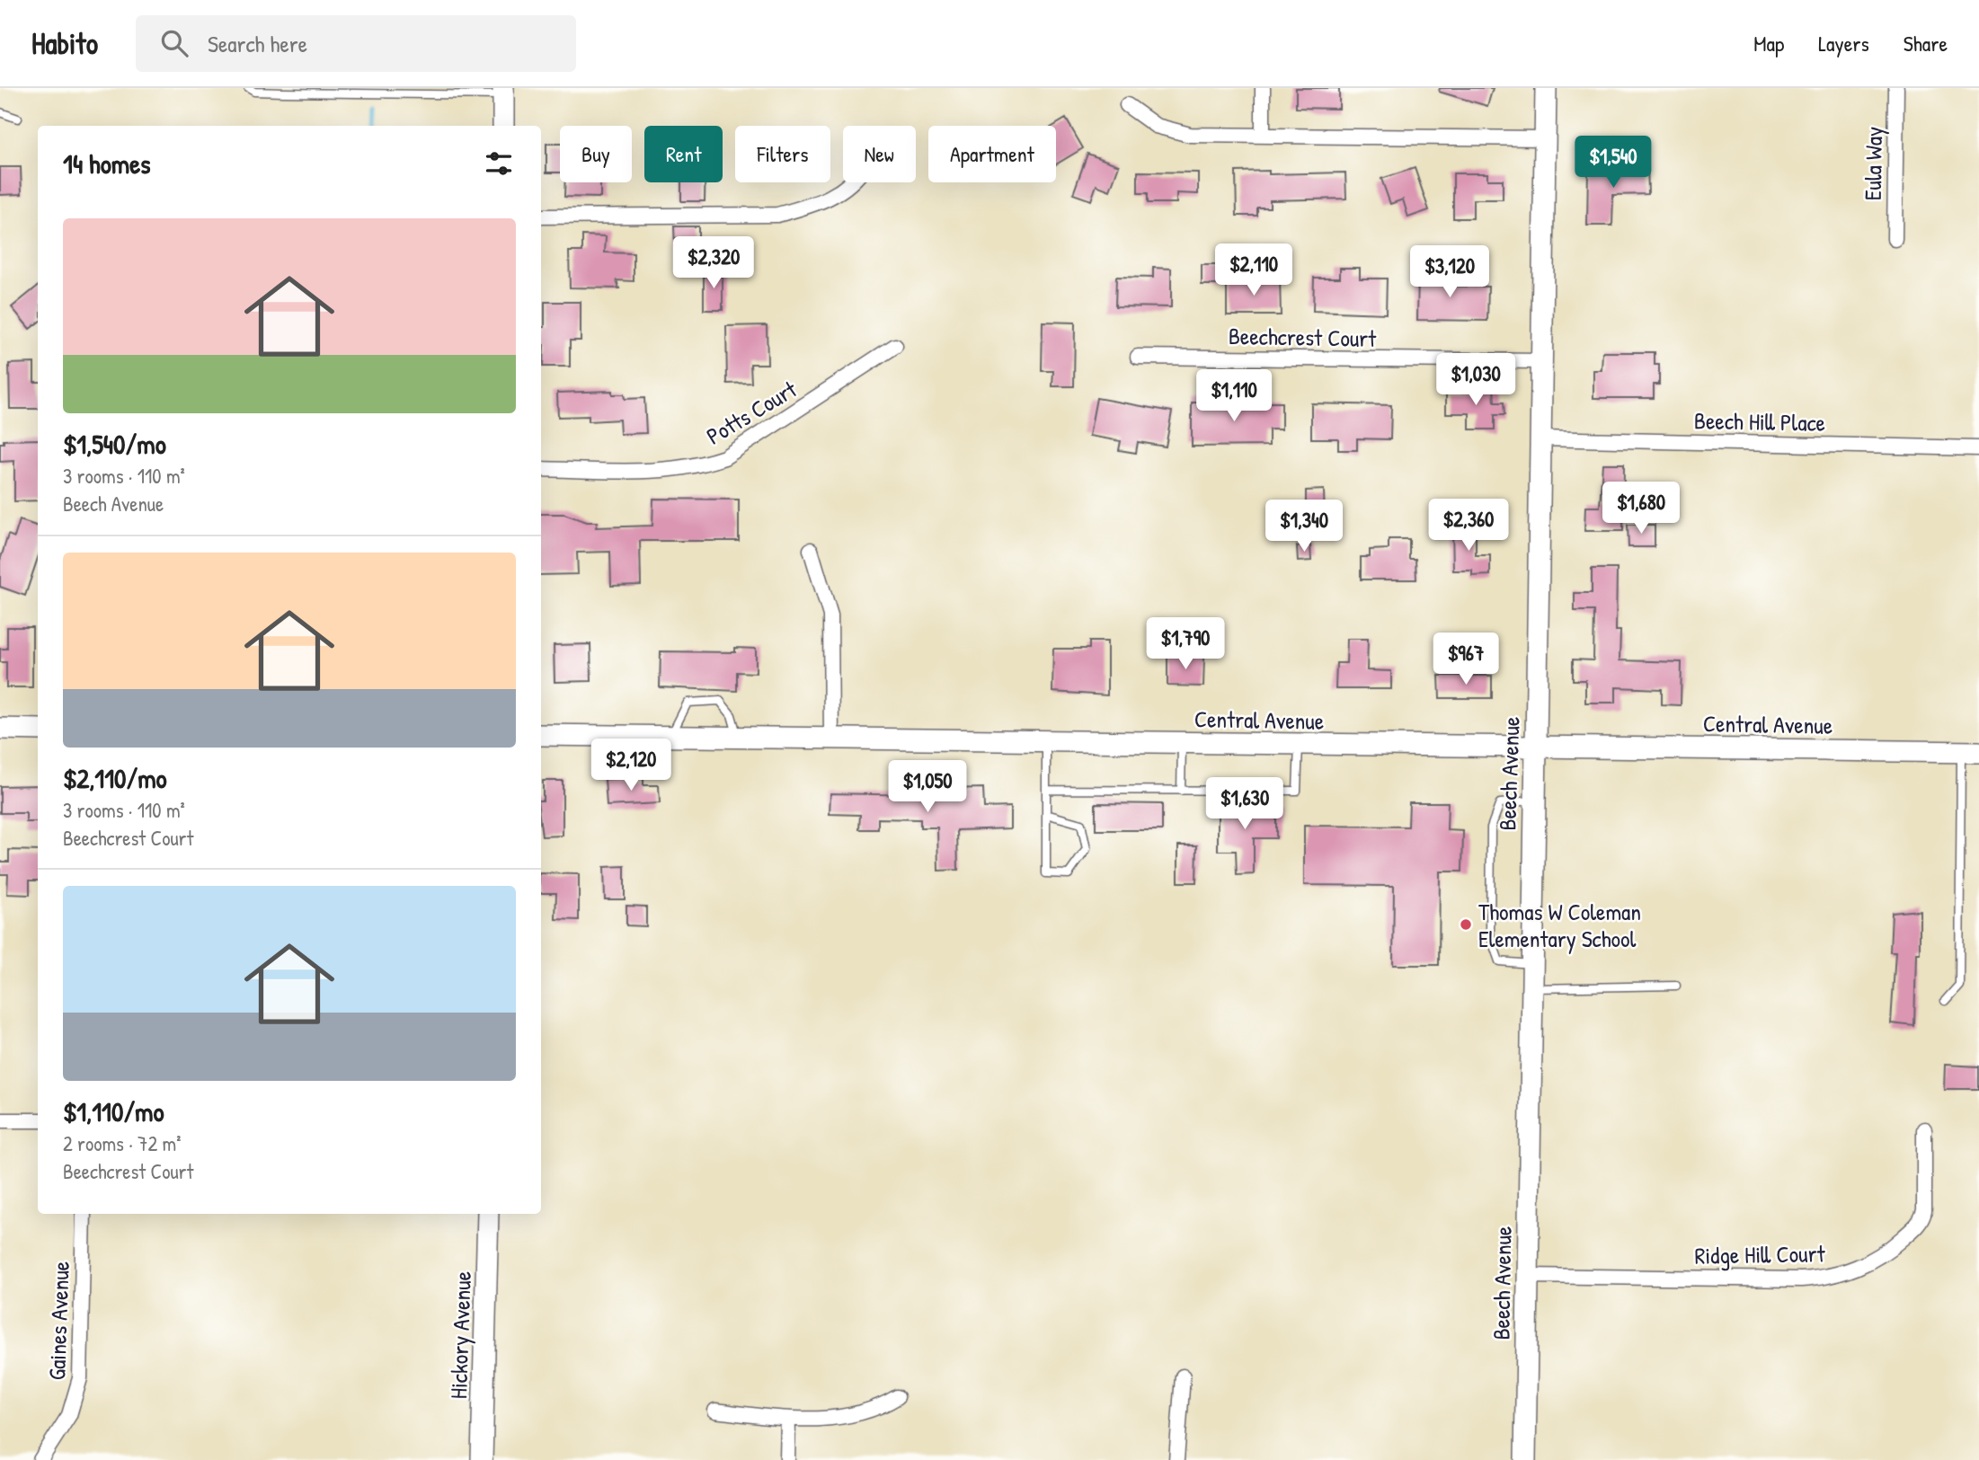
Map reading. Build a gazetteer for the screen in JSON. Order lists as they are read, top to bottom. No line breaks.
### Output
{"streets":{"street":["Eula Way","Beechcrest Court","Potts Court","Beech Hill Place","Central Avenue","Beech Avenue","Ridge Hill Court","Gaines Avenue","Hickory Avenue"]},"crossings":[["Beechcrest Court","Beech Avenue"],["Beech Hill Place","Beech Avenue"],["Central Avenue","Beech Avenue"],["Beech Avenue","Ridge Hill Court"]],"places":["Thomas W Coleman Elementary School"],"page":{"header":"Habito","search":"Search here","nav":["Map","Layers","Share"],"chip":["Buy","Rent","Filters","New","Apartment"],"heading":"14 homes","price":["$1,540","$2,320","$2,110","$3,120","$1,030","$1,110","$1,680","$2,360","$1,340","$1,790","$967","$2,120","$1,050","$1,630"],"list":[{"name":"$1,540/mo","note":"3 rooms · 110 m² · Beech Avenue"},{"name":"$2,110/mo","note":"3 rooms · 110 m² · Beechcrest Court"},{"name":"$1,110/mo","note":"2 rooms · 72 m² · Beechcrest Court"}]}}
